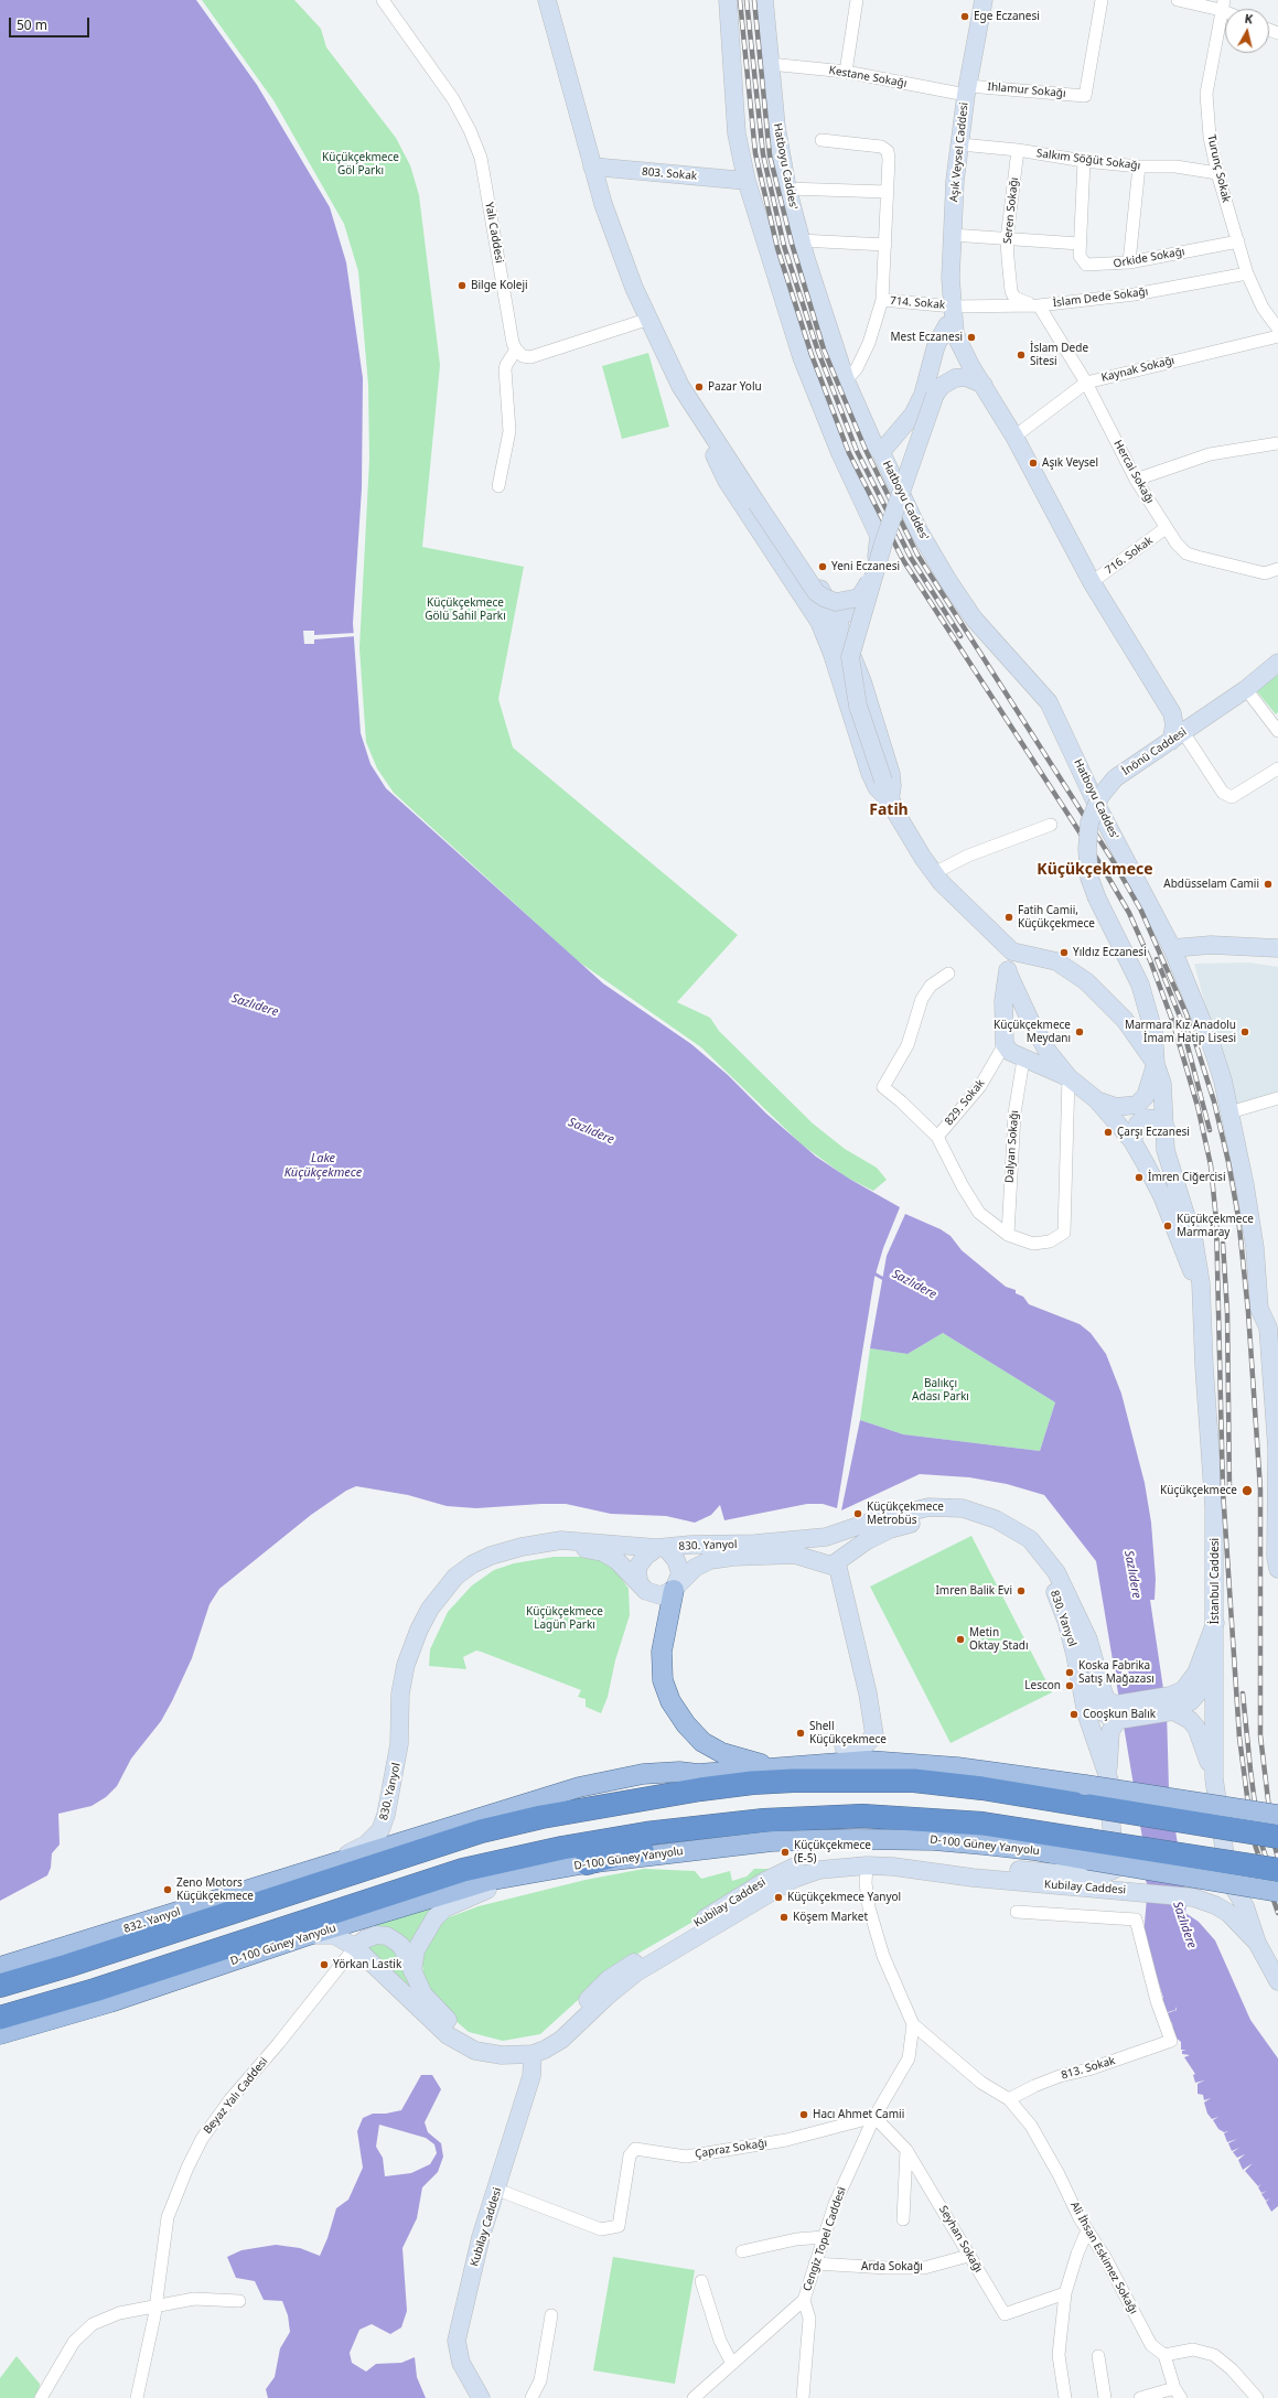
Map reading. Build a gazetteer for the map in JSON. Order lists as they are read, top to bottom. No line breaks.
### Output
{"streets":{"main road":["Aşık Veysel Caddesi","Hatboyu Caddes'","803. Sokak","İnönü Caddesi","830. Yanyol","İstanbul Caddesi","D-100 Güney Yanyolu","Kubilay Caddesi","832. Yanyol"],"street":["Kestane Sokağı","Ihlamur Sokağı","Salkım Söğüt Sokağı","Turunç Sokak","Seren Sokağı","Yalı Caddesi","Orkide Sokağı","İslam Dede Sokağı","714. Sokak","Kaynak Sokağı","Hercai Sokağı","716. Sokak","829. Sokak","Dalyan Sokağı","813. Sokak","Beyaz Yalı Caddesi","Çapraz Sokağı","Cengiz Topel Caddesi","Seyhan Sokağı","Ali İhsan Eskimez Sokağı","Arda Sokağı"]},"crossings":[["Kestane Sokağı","Ihlamur Sokağı"],["Kestane Sokağı","Aşık Veysel Caddesi"],["Kestane Sokağı","Hatboyu Caddes'"],["Ihlamur Sokağı","Aşık Veysel Caddesi"],["Aşık Veysel Caddesi","Salkım Söğüt Sokağı"],["Aşık Veysel Caddesi","İslam Dede Sokağı"],["Aşık Veysel Caddesi","714. Sokak"],["Aşık Veysel Caddesi","Kaynak Sokağı"],["Aşık Veysel Caddesi","716. Sokak"],["Salkım Söğüt Sokağı","Turunç Sokak"],["Salkım Söğüt Sokağı","Seren Sokağı"],["Salkım Söğüt Sokağı","Orkide Sokağı"],["Turunç Sokak","Orkide Sokağı"],["Turunç Sokak","İslam Dede Sokağı"],["Seren Sokağı","İslam Dede Sokağı"],["Seren Sokağı","Hercai Sokağı"],["İslam Dede Sokağı","714. Sokak"],["İslam Dede Sokağı","Hercai Sokağı"],["Kaynak Sokağı","Hercai Sokağı"],["Hercai Sokağı","716. Sokak"],["İnönü Caddesi","İstanbul Caddesi"],["830. Yanyol","832. Yanyol"],["D-100 Güney Yanyolu","Kubilay Caddesi"],["Kubilay Caddesi","Beyaz Yalı Caddesi"],["Kubilay Caddesi","Çapraz Sokağı"],["813. Sokak","Ali İhsan Eskimez Sokağı"],["Çapraz Sokağı","Cengiz Topel Caddesi"],["Çapraz Sokağı","Seyhan Sokağı"],["Cengiz Topel Caddesi","Seyhan Sokağı"],["Cengiz Topel Caddesi","Ali İhsan Eskimez Sokağı"],["Cengiz Topel Caddesi","Arda Sokağı"],["Seyhan Sokağı","Arda Sokağı"]],"districts":["Fatih","Küçükçekmece"],"water":["Sazlıdere","Lake Küçükçekmece"],"parks":["Küçükçekmece Göl Parkı","Küçükçekmece Gölü Sahil Parkı","Balıkçı Adası Parkı","Küçükçekmece Lagün Parkı"],"places":["Ege Eczanesi","Bilge Koleji","Mest Eczanesi","İslam Dede Sitesi","Pazar Yolu","Aşık Veysel","Yeni Eczanesi","Abdüsselam Camii","Fatih Camii, Küçükçekmece","Yıldız Eczanesi","Küçükçekmece Meydanı","Marmara Kız Anadolu İmam Hatip Lisesi","Çarşı Eczanesi","İmren Ciğercisi","Küçükçekmece Marmaray","Küçükçekmece","Küçükçekmece Metrobüs","Imren Balik Evi","Metin Oktay Stadı","Koska Fabrika Satış Mağazası","Lescon","Cooşkun Balık","Shell Küçükçekmece","Küçükçekmece (E-5)","Zeno Motors Küçükçekmece","Küçükçekmece Yanyol","Köşem Market","Yörkan Lastik","Hacı Ahmet Camii"],"scale_bar":"50 m","north":"top"}
